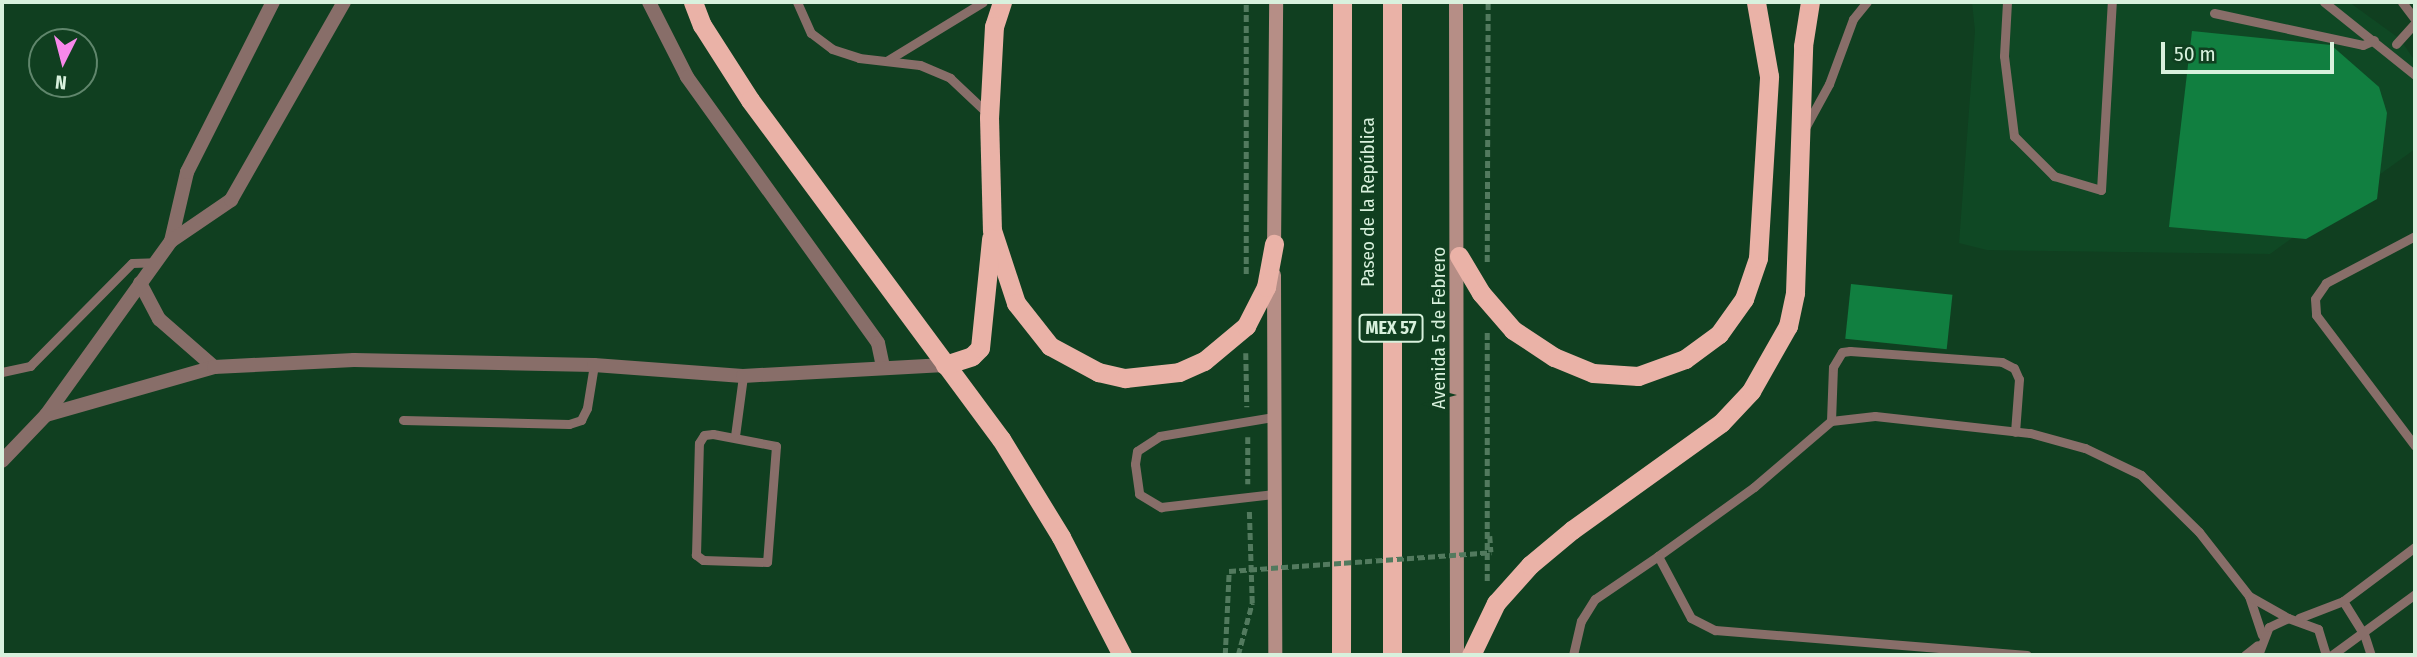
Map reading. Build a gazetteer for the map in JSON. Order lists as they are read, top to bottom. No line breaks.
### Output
{"streets":{"highway":["Paseo de la República","MEX 57"],"main road":["Avenida 5 de Febrero"]},"scale_bar":"50 m","north":"bottom"}
